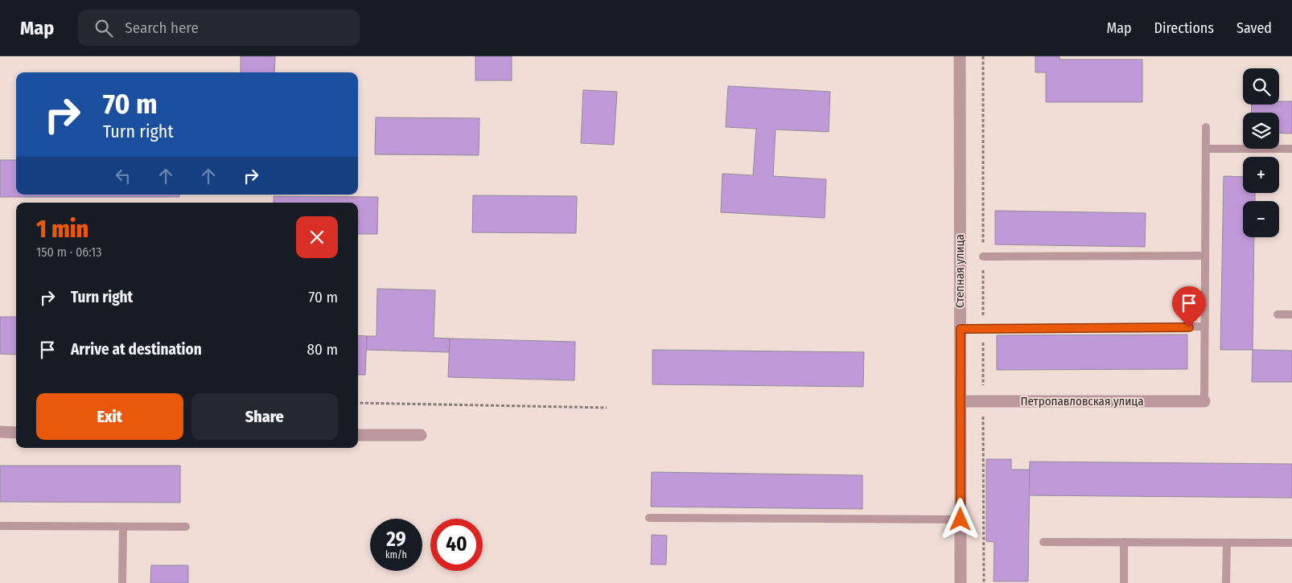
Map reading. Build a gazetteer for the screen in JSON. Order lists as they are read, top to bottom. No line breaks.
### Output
{"streets":{"street":["Степная улица","Петропавловская улица"]},"crossings":[["Степная улица","Петропавловская улица"]],"page":{"header":"Map","search":"Search here","nav":["Map","Directions","Saved"],"map_buttons":["+","−"],"turn":["70 m","Turn right"],"heading":["1 min","150 m · 06:13"],"list":[{"name":"Turn right","value":"70 m"},{"name":"Arrive at destination","value":"80 m"}],"buttons":["Exit","Share"],"speed":"29 km/h","limit":"40"}}
